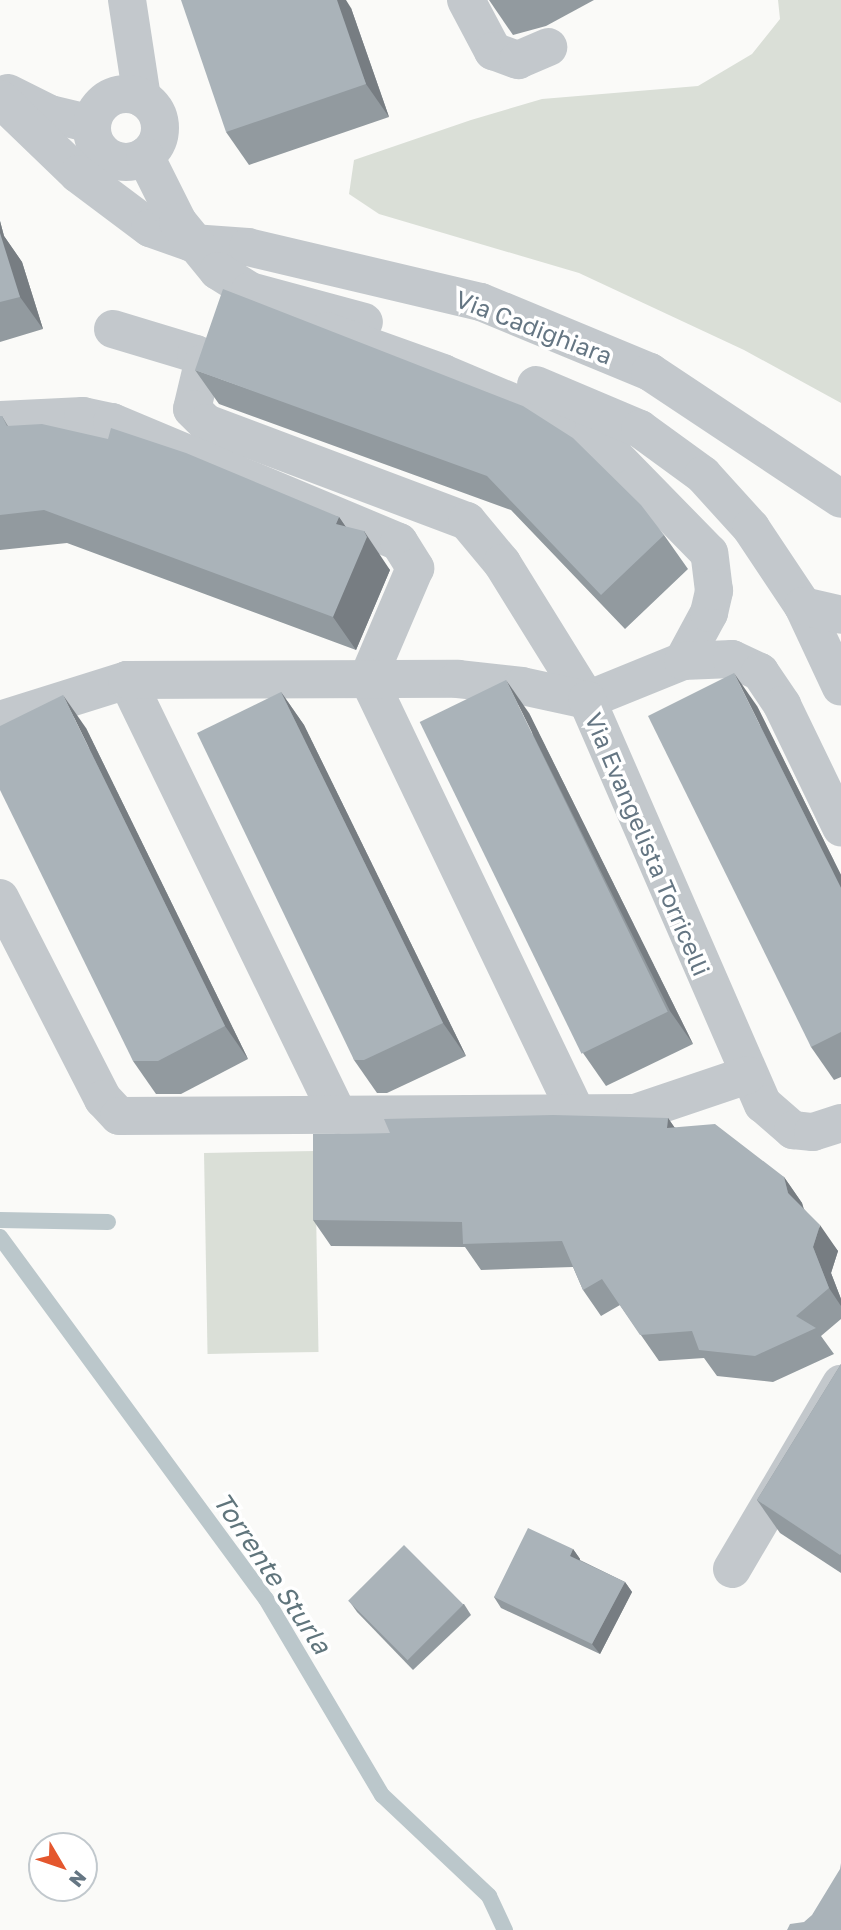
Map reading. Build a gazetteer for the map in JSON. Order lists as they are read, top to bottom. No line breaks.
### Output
{"streets":{"street":["Via Cadighiara","Via Evangelista Torricelli"]},"water":["Torrente Sturla"],"north":"bottom right"}
